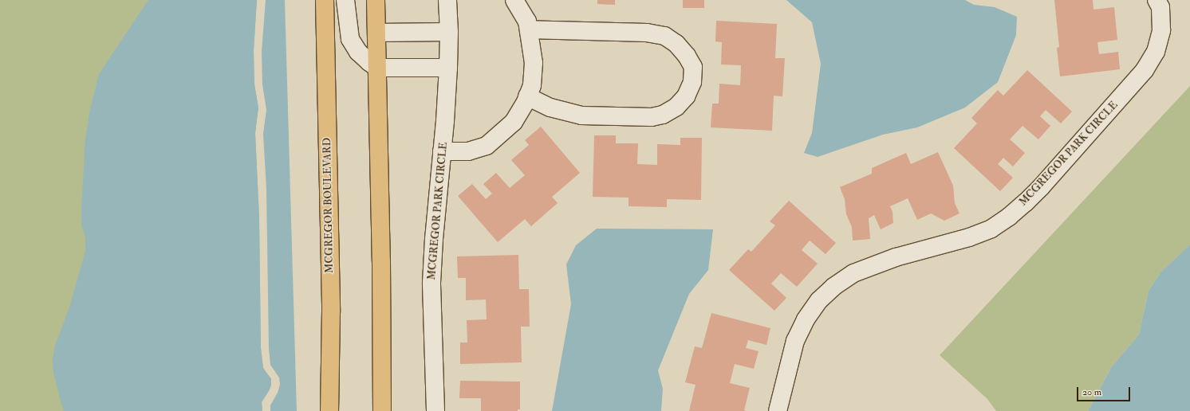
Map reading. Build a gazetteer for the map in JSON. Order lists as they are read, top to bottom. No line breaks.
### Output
{"streets":{"main road":["MCGREGOR BOULEVARD"],"street":["MCGREGOR PARK CIRCLE"]},"scale_bar":"20 m"}
